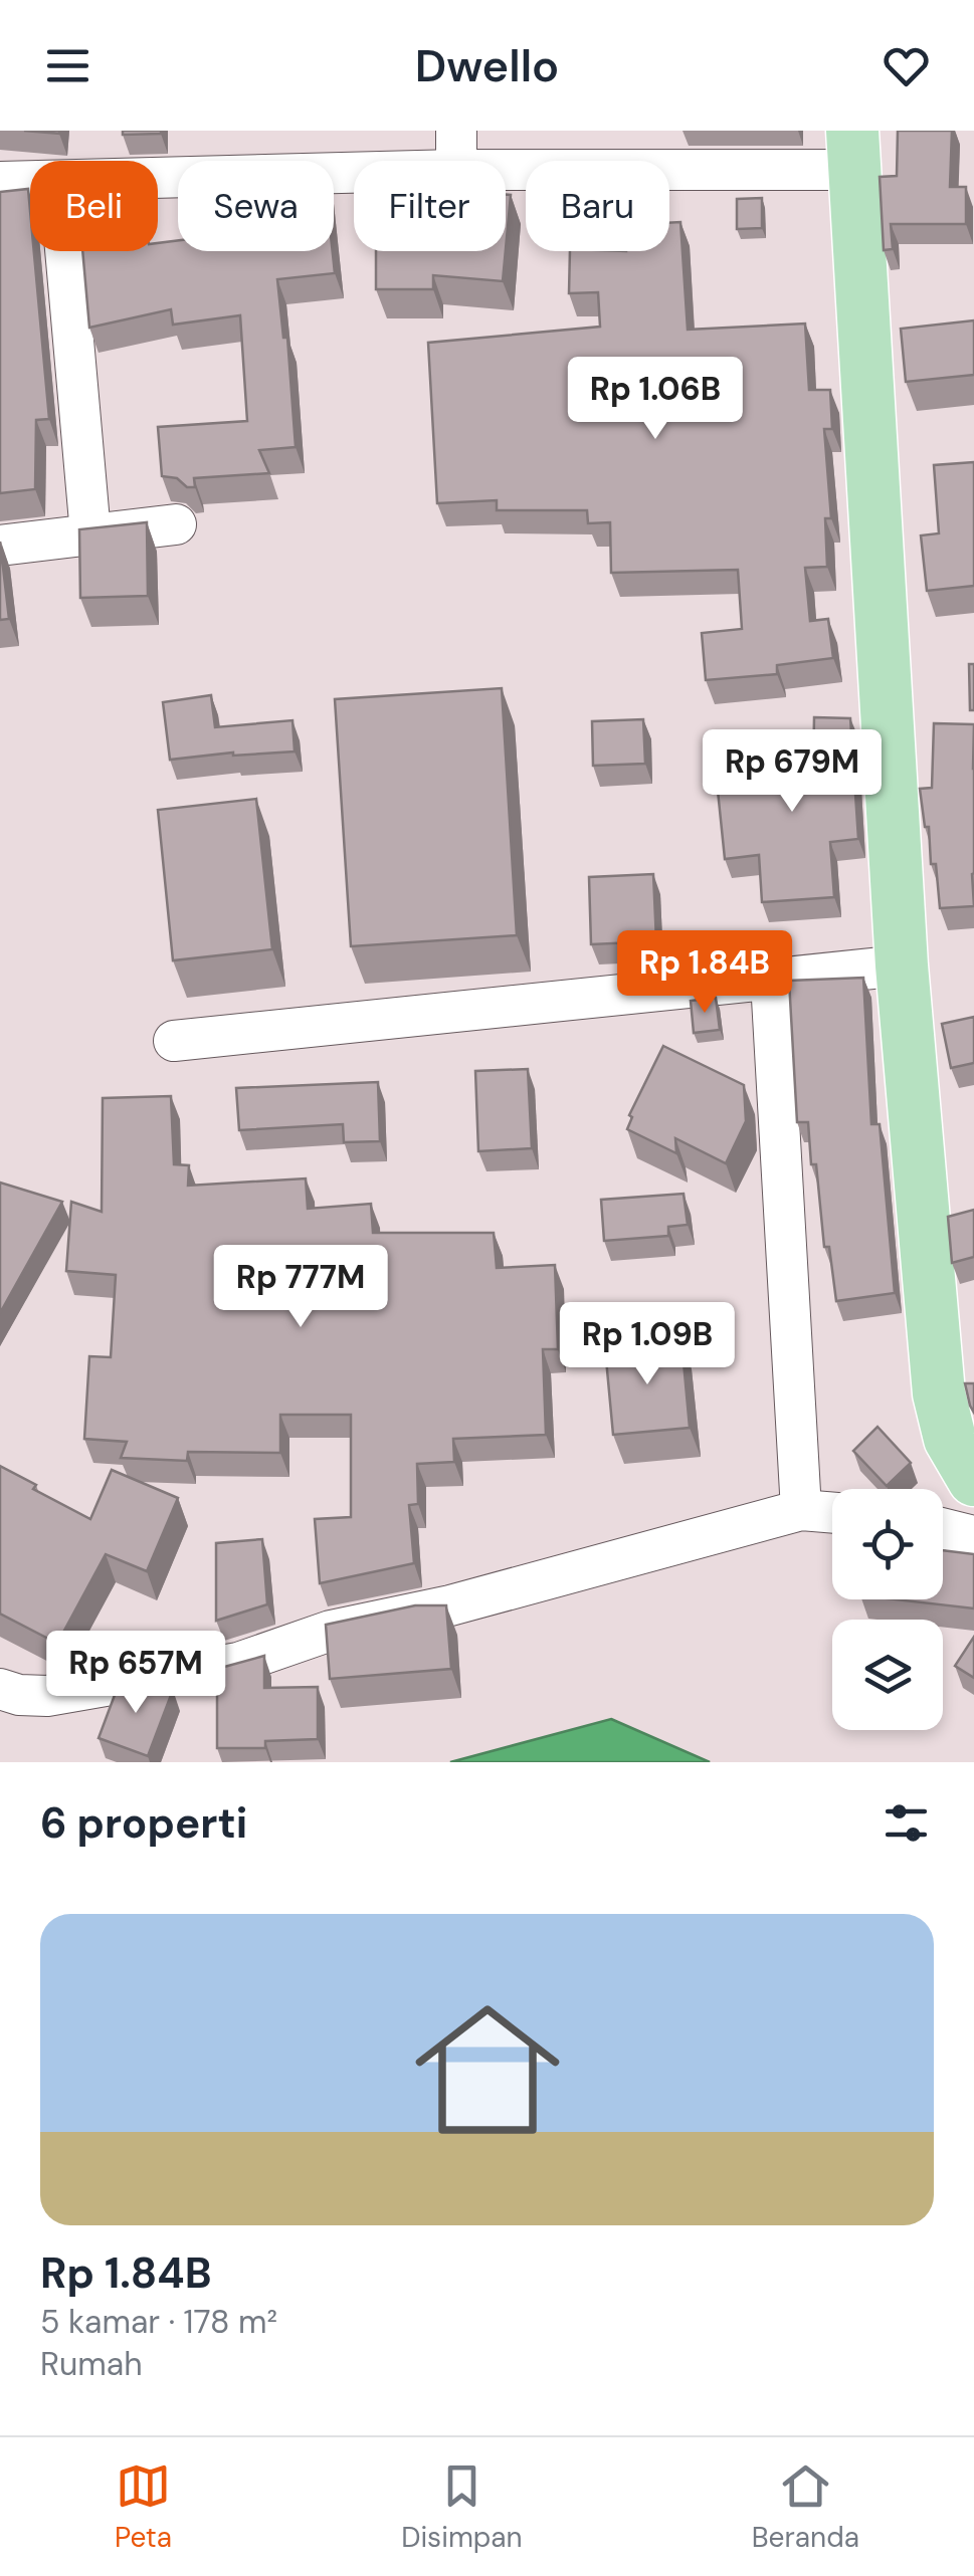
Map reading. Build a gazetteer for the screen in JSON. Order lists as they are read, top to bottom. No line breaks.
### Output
{"page":{"header":"Dwello","chip":["Beli","Sewa","Filter","Baru"],"price":["Rp 1.06B","Rp 679M","Rp 1.84B","Rp 777M","Rp 1.09B","Rp 657M"],"heading":"6 properti","list":[{"name":"Rp 1.84B","note":"5 kamar · 178 m² · Rumah"}],"tabs":["Peta","Disimpan","Beranda"]}}
